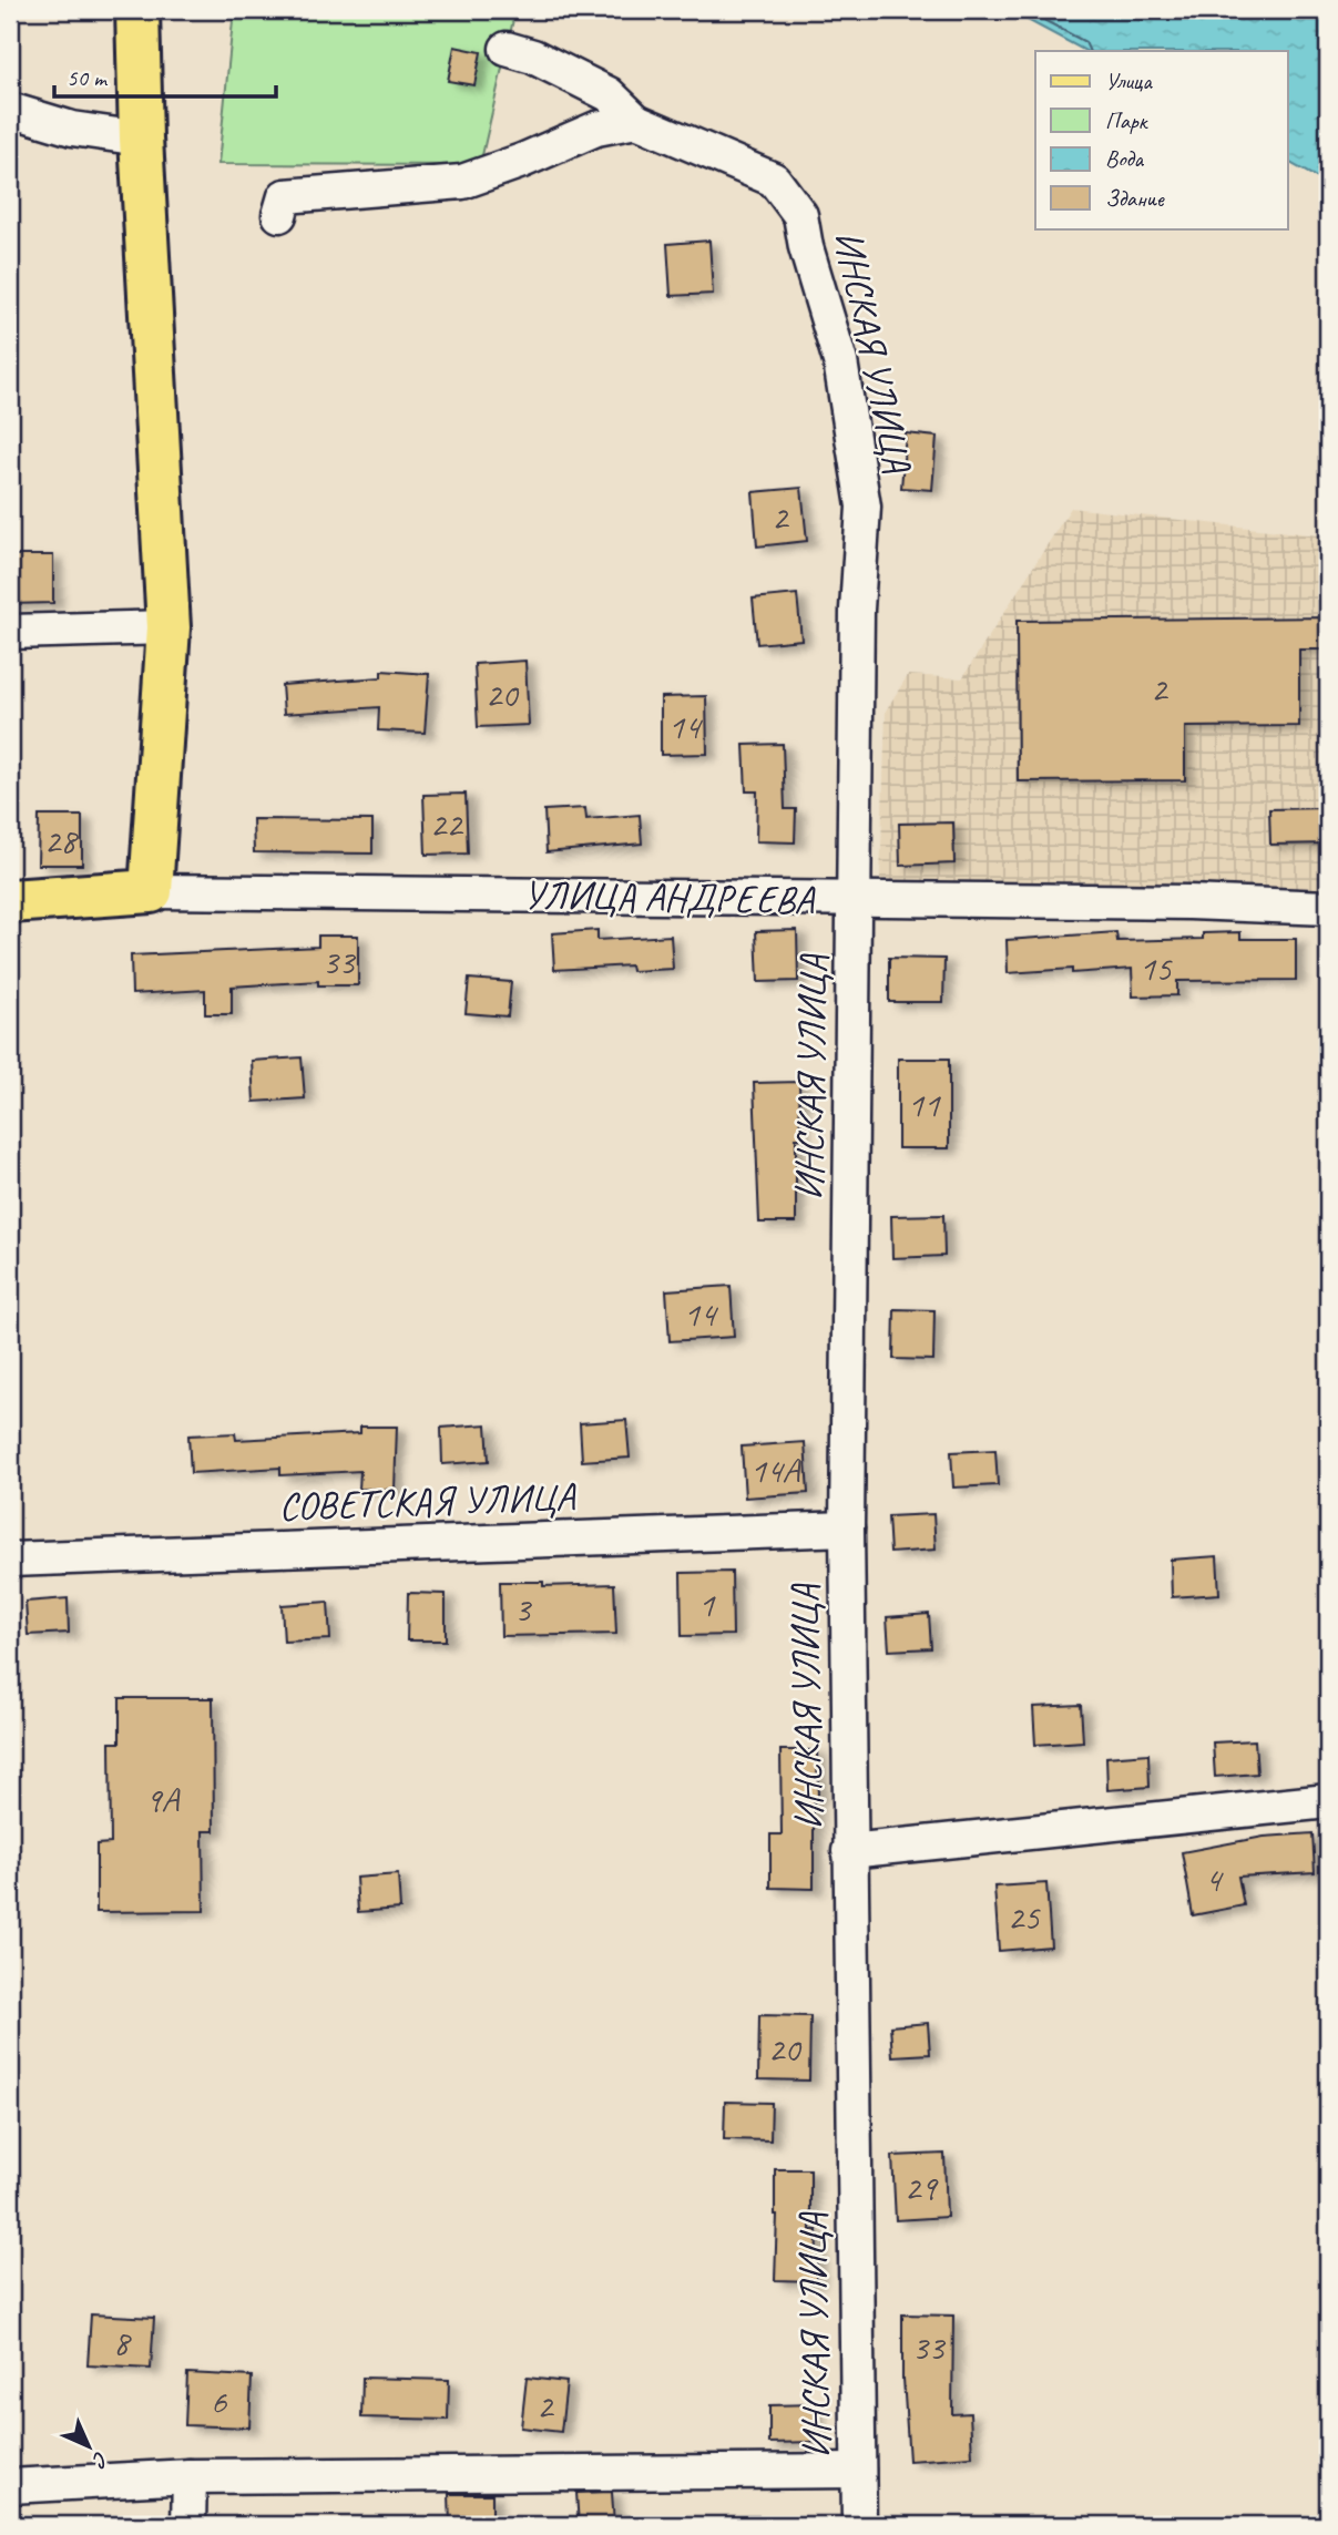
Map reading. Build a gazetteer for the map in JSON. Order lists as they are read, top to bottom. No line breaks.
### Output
{"streets":{"main road":["УЛИЦА АНДРЕЕВА"],"street":["ИНСКАЯ УЛИЦА","СОВЕТСКАЯ УЛИЦА"]},"crossings":[["ИНСКАЯ УЛИЦА","УЛИЦА АНДРЕЕВА"],["ИНСКАЯ УЛИЦА","СОВЕТСКАЯ УЛИЦА"]],"house_numbers":["2","2","20","14","22","28","33","15","11","14","14А","1","3","9А","4","25","20","29","8","33","6","2"],"legend":["Улица","Парк","Вода","Здание"],"scale_bar":"50 m","north":"bottom right"}
